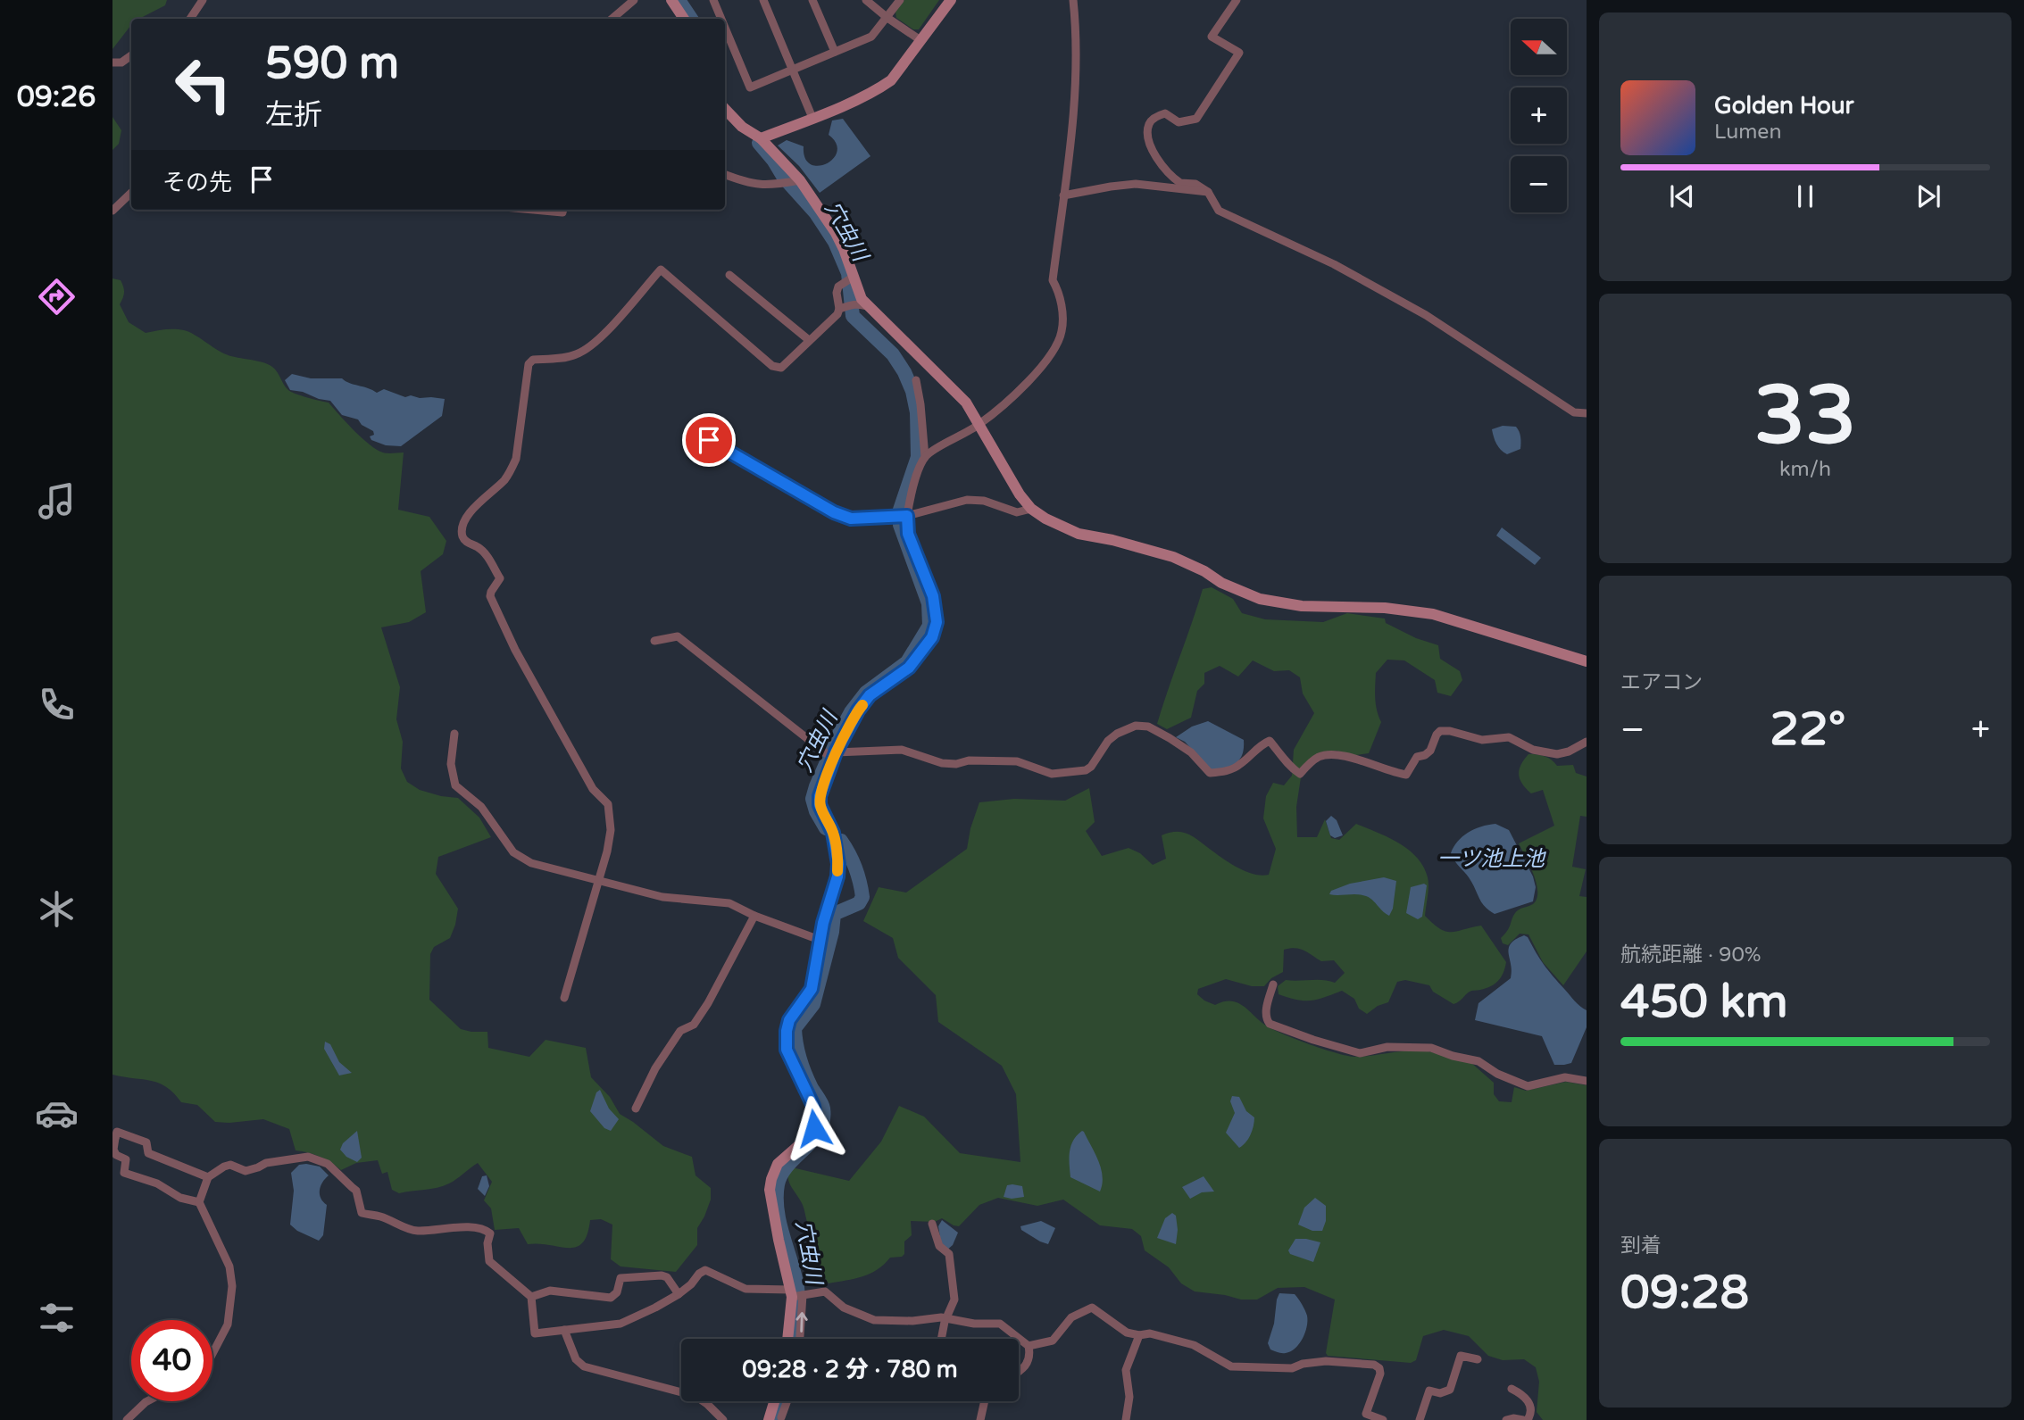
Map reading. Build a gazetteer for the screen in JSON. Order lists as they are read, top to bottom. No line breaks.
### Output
{"water":["穴虫川","一ツ池上池"],"north":"left","page":{"tabs":"09:26","map_buttons":["+","−"],"turn":["590 m","左折"],"song":["Golden Hour","Lumen"],"then":"その先","tile":[["33","km/h"],"エアコン",["航続距離 · 90%","450 km"],["到着","09:28"]],"heat":["−","22°","+"],"limit":"40","trip":"09:28 · 2 分 · 780 m"}}
